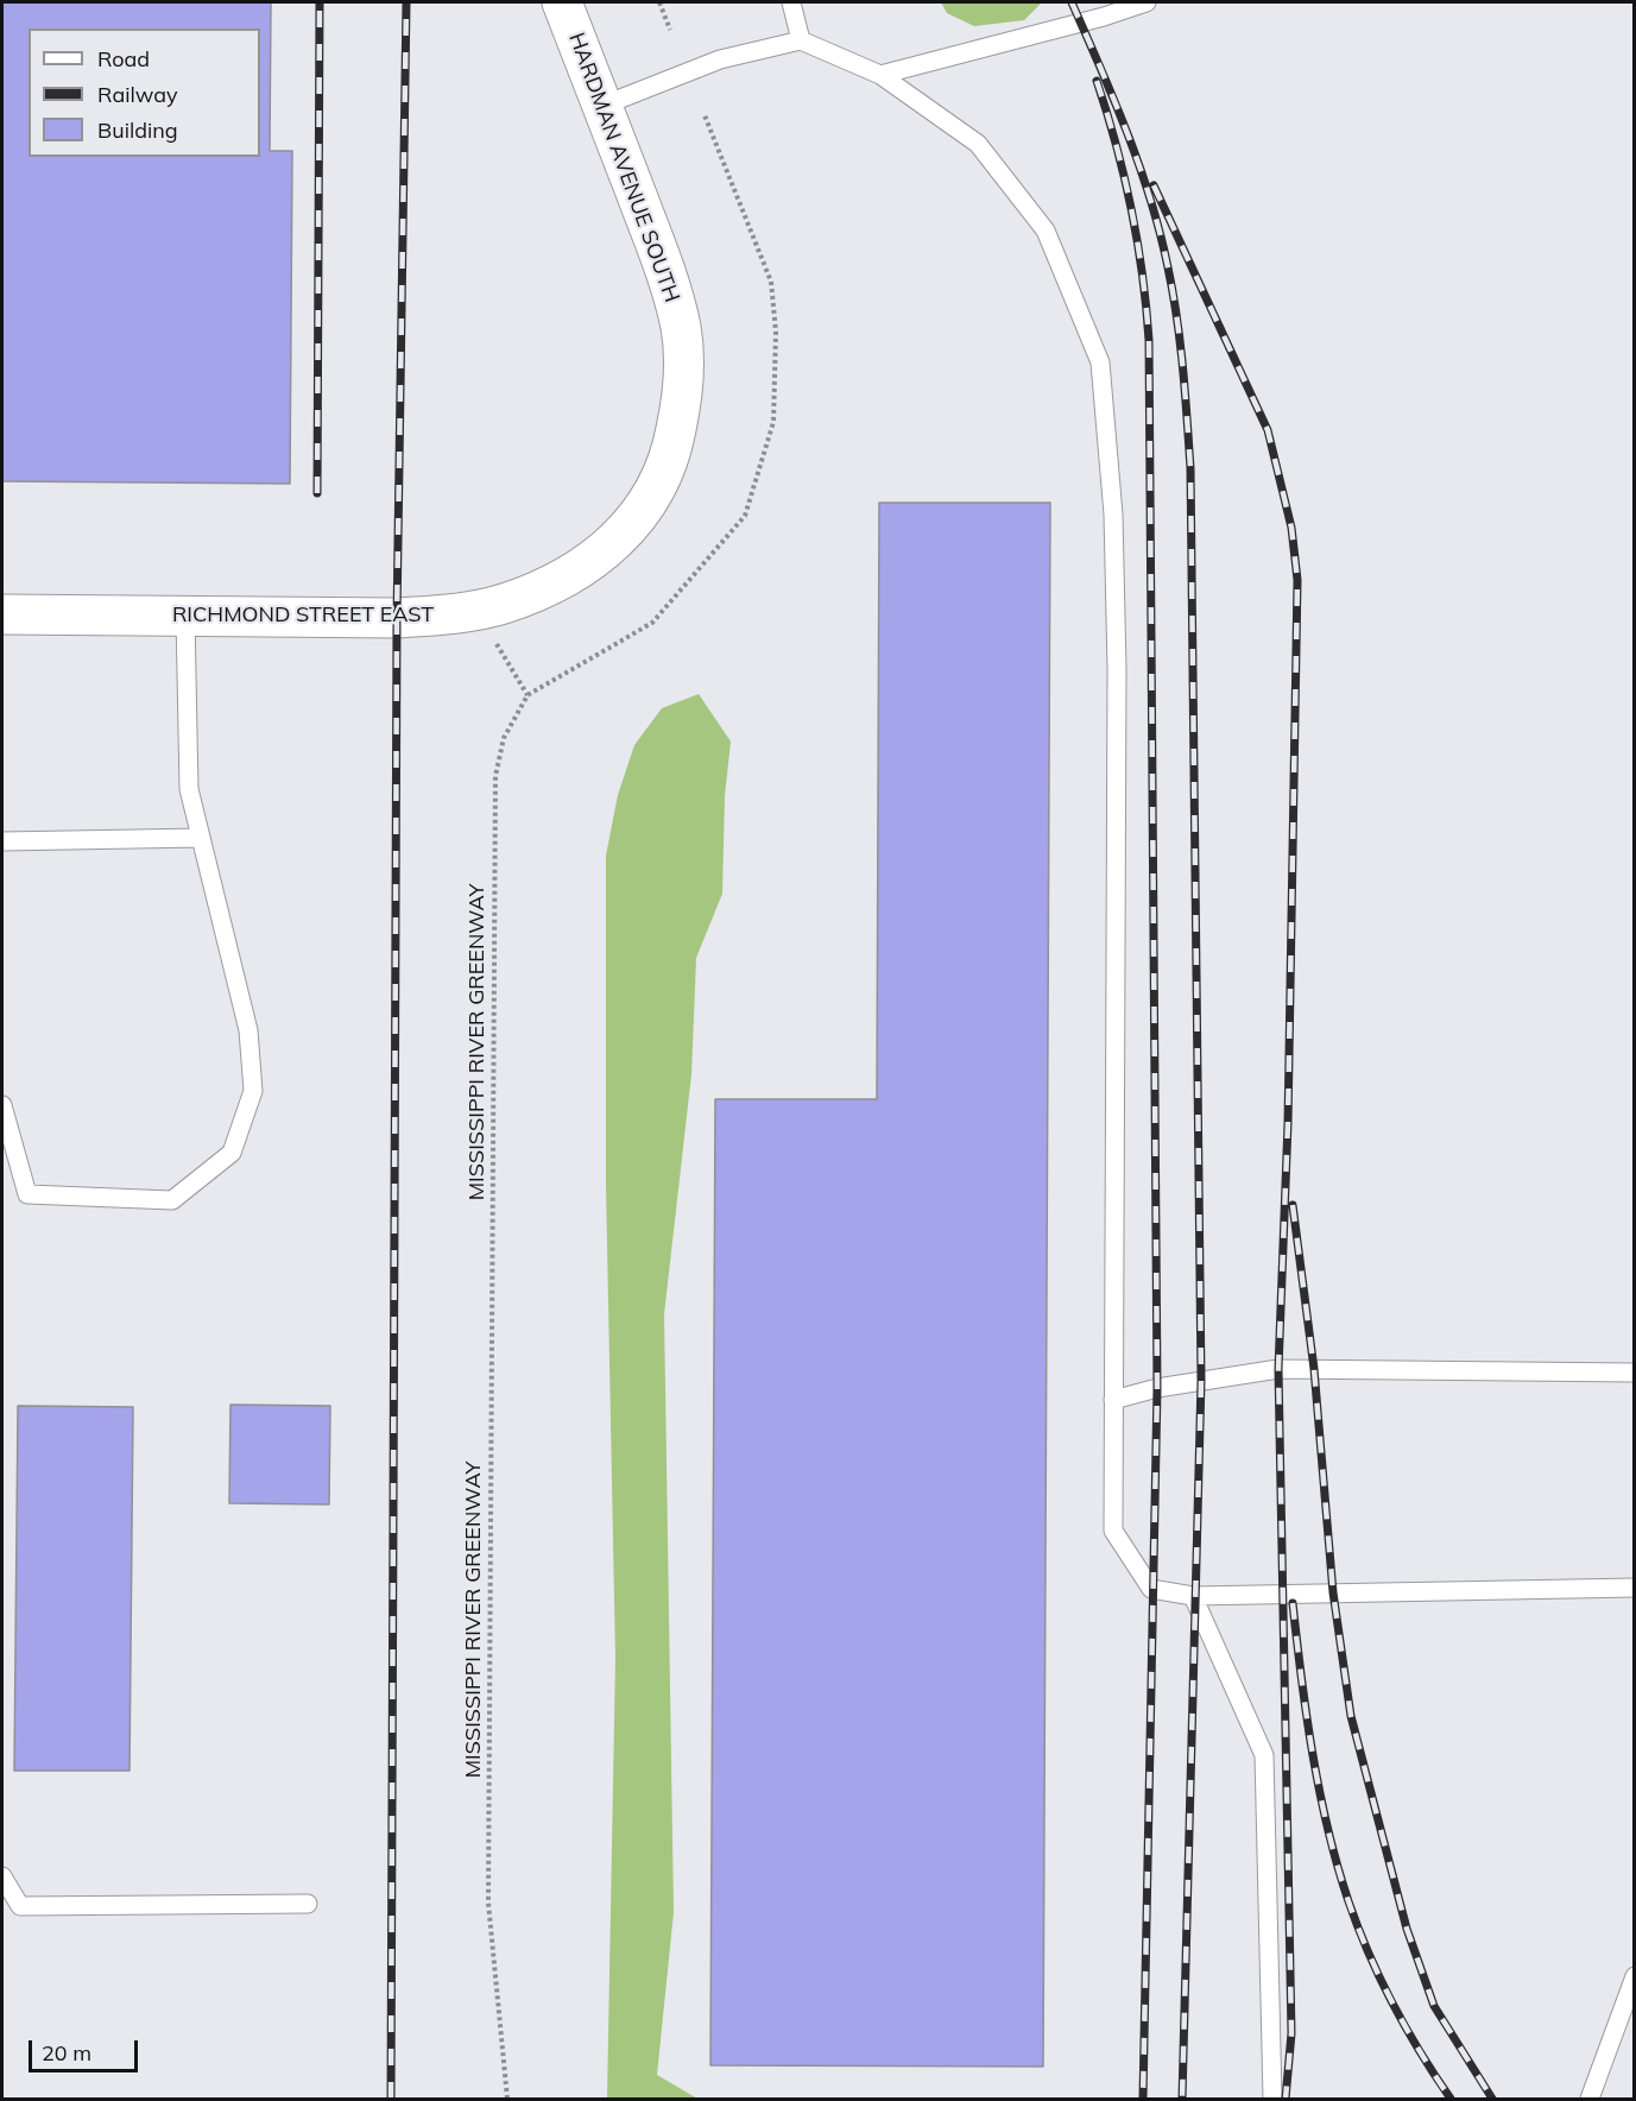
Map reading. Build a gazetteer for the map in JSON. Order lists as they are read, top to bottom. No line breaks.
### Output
{"streets":{"street":["HARDMAN AVENUE SOUTH","RICHMOND STREET EAST"],"path":["MISSISSIPPI RIVER GREENWAY"]},"crossings":[["HARDMAN AVENUE SOUTH","RICHMOND STREET EAST"]],"legend":["Road","Railway","Building"],"scale_bar":"20 m"}
